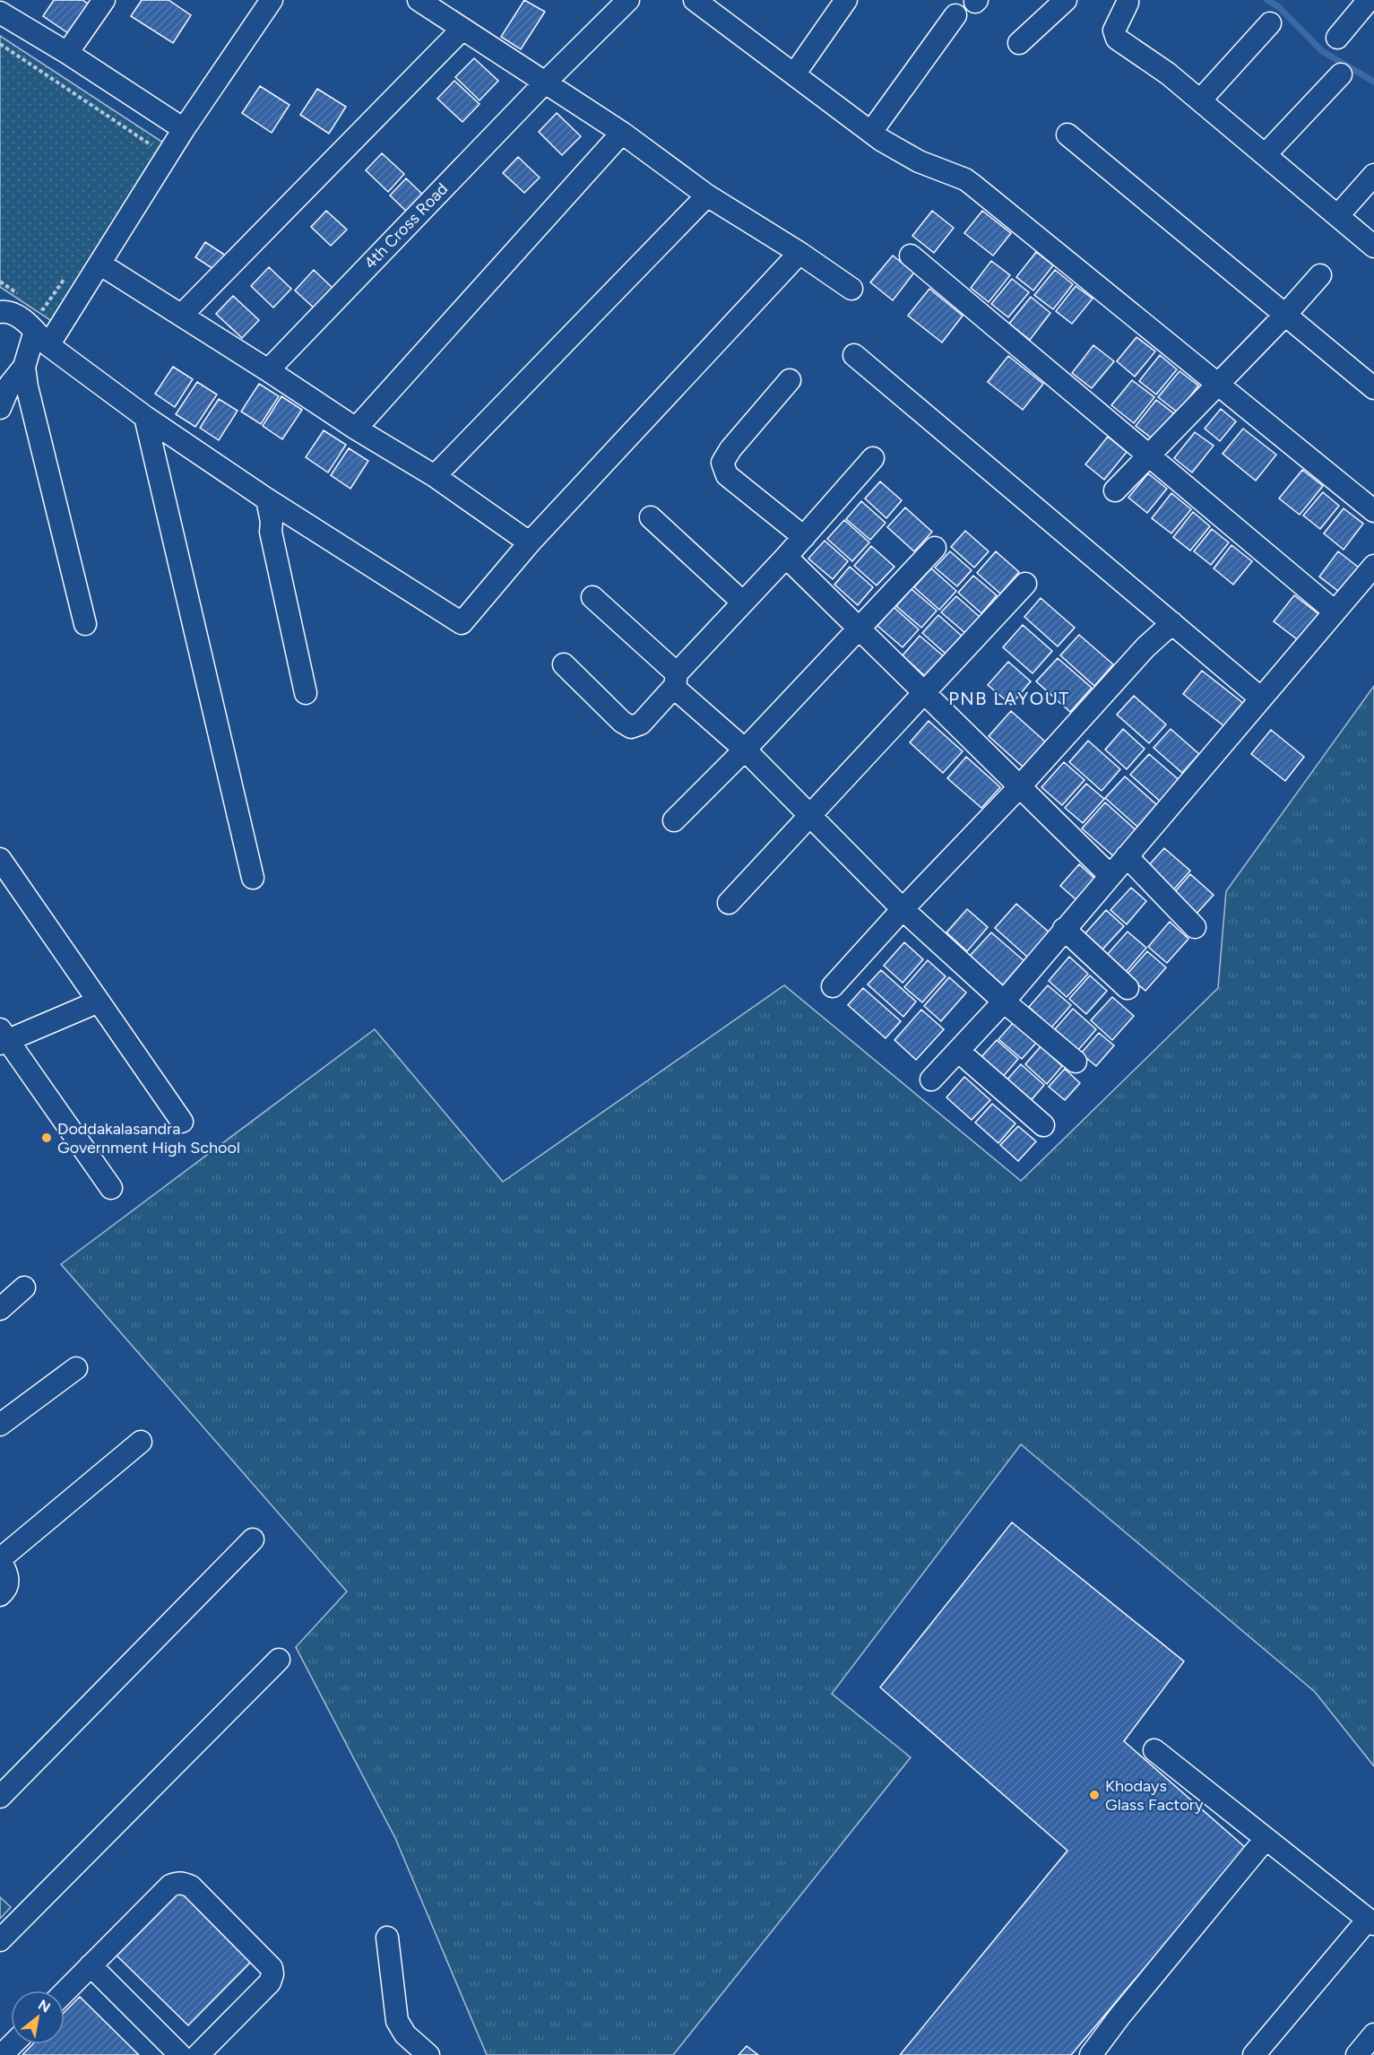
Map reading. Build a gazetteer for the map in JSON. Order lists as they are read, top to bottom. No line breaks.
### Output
{"streets":{"street":["4th Cross Road"]},"districts":["PNB LAYOUT"],"places":["Doddakalasandra Government High School","Khodays Glass Factory"],"north":"top right"}
